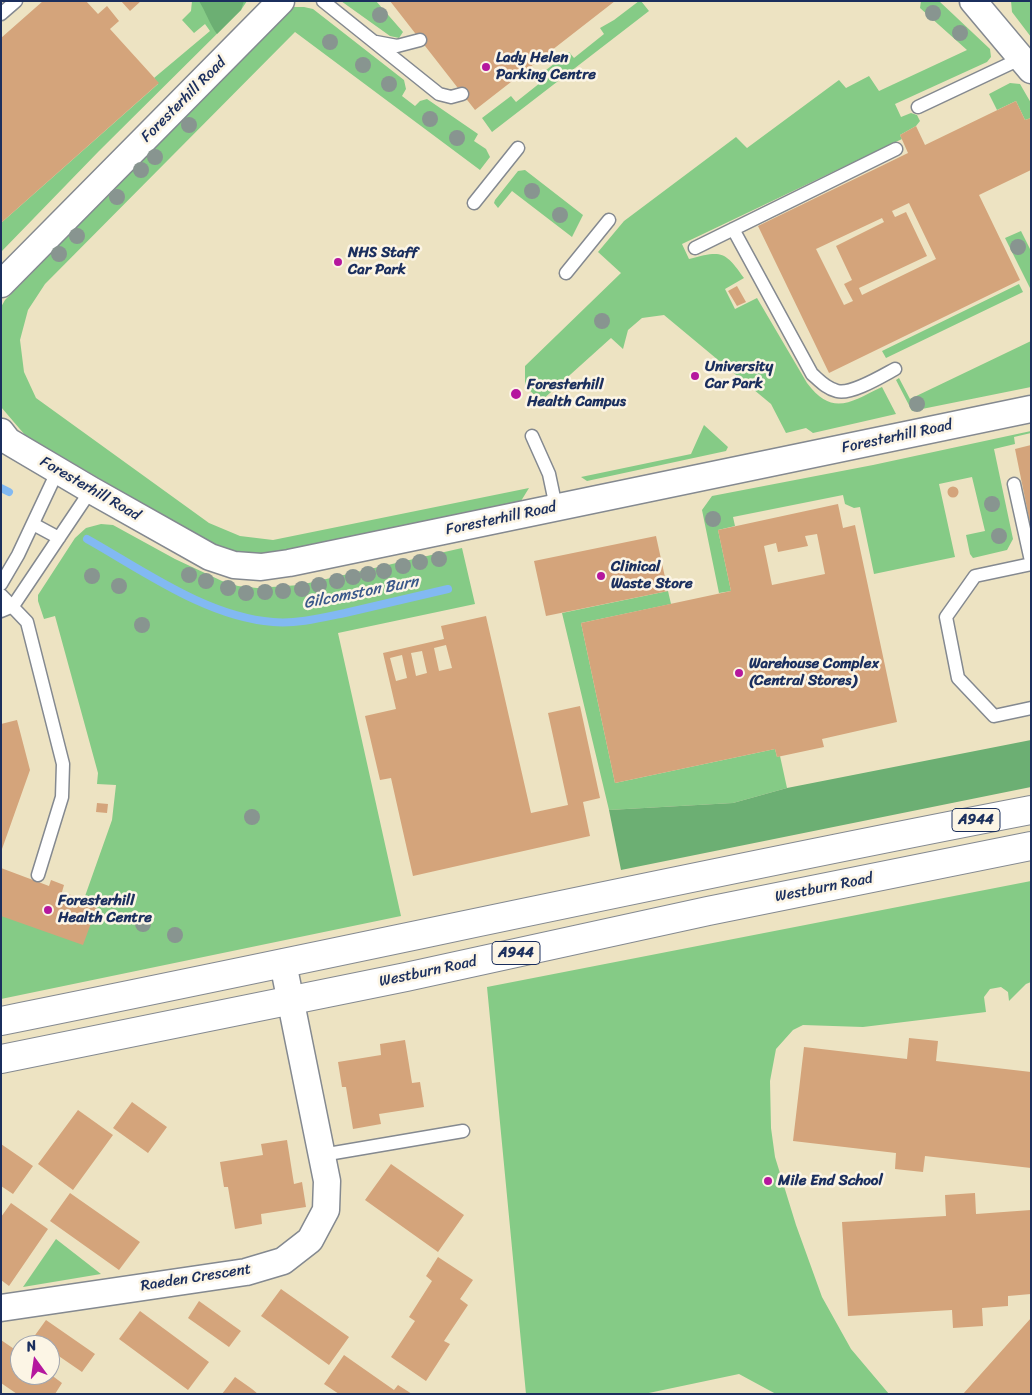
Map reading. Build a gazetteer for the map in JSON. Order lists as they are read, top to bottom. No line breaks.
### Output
{"streets":{"main road":["A944","Westburn Road"],"street":["Foresterhill Road","Raeden Crescent"]},"crossings":[["A944","Raeden Crescent"],["Westburn Road","Raeden Crescent"]],"water":["Gilcomston Burn"],"places":["Lady Helen Parking Centre","NHS Staff Car Park","University Car Park","Foresterhill Health Campus","Clinical Waste Store","Warehouse Complex (Central Stores)","Foresterhill Health Centre","Mile End School"],"north":"top"}
